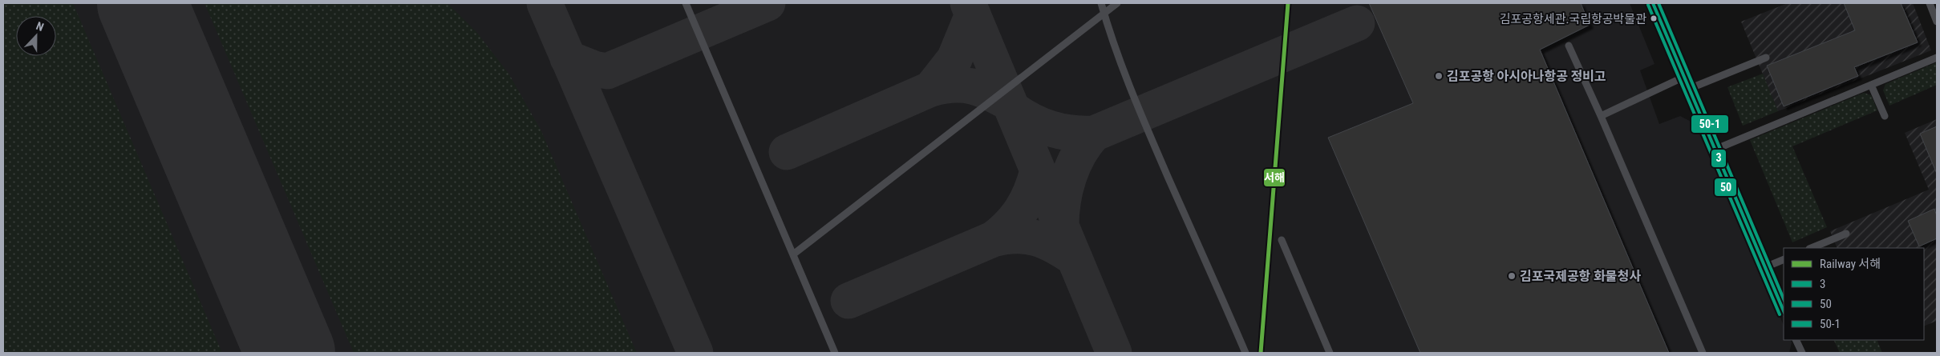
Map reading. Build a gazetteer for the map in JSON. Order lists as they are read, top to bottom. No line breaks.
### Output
{"places":["김포공항세관.국립항공박물관","김포공항 아시아나항공 정비고","김포국제공항 화물청사"],"lines":["rail line 서해","transit line 3","transit line 50-1","transit line 50"],"legend":["Railway 서해","3","50","50-1"],"north":"top"}
